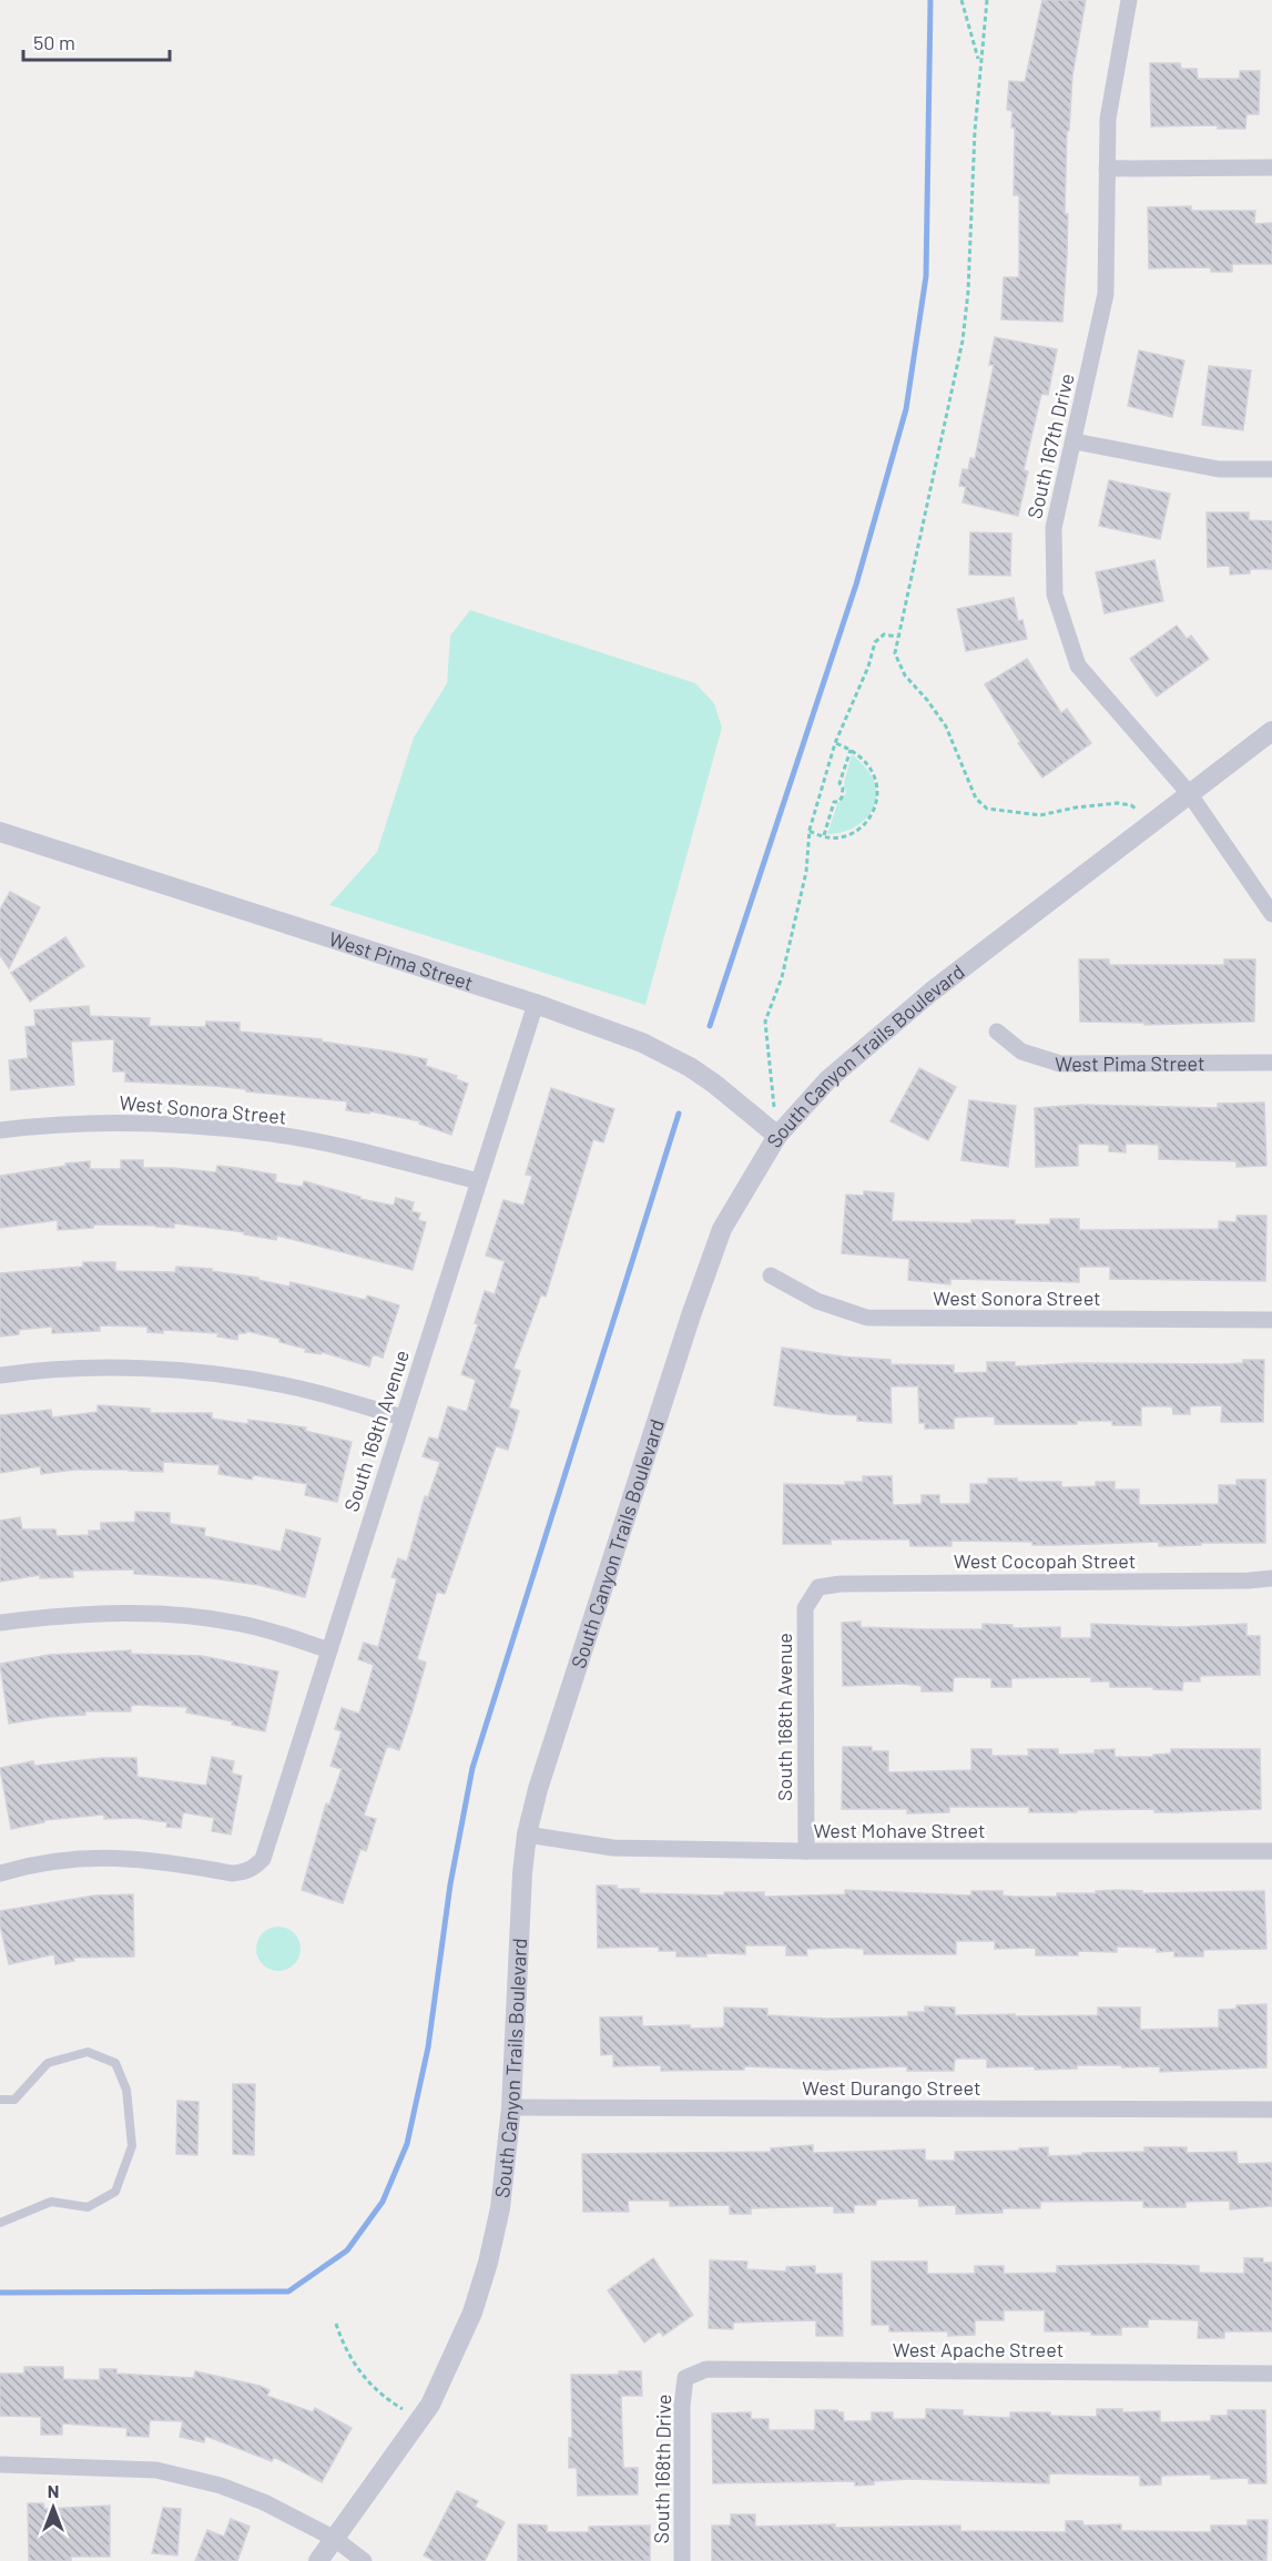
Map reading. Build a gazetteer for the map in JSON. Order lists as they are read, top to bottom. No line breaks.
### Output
{"streets":{"street":["South 167th Drive","West Pima Street","South Canyon Trails Boulevard","West Sonora Street","South 169th Avenue","West Cocopah Street","South 168th Avenue","West Mohave Street","West Durango Street","West Apache Street","South 168th Drive"]},"crossings":[["South 167th Drive","South Canyon Trails Boulevard"],["West Pima Street","South Canyon Trails Boulevard"],["West Pima Street","South 169th Avenue"],["South Canyon Trails Boulevard","West Mohave Street"],["South Canyon Trails Boulevard","West Durango Street"],["West Sonora Street","South 169th Avenue"],["West Cocopah Street","South 168th Avenue"],["South 168th Avenue","West Mohave Street"],["West Apache Street","South 168th Drive"]],"scale_bar":"50 m","north":"top"}
